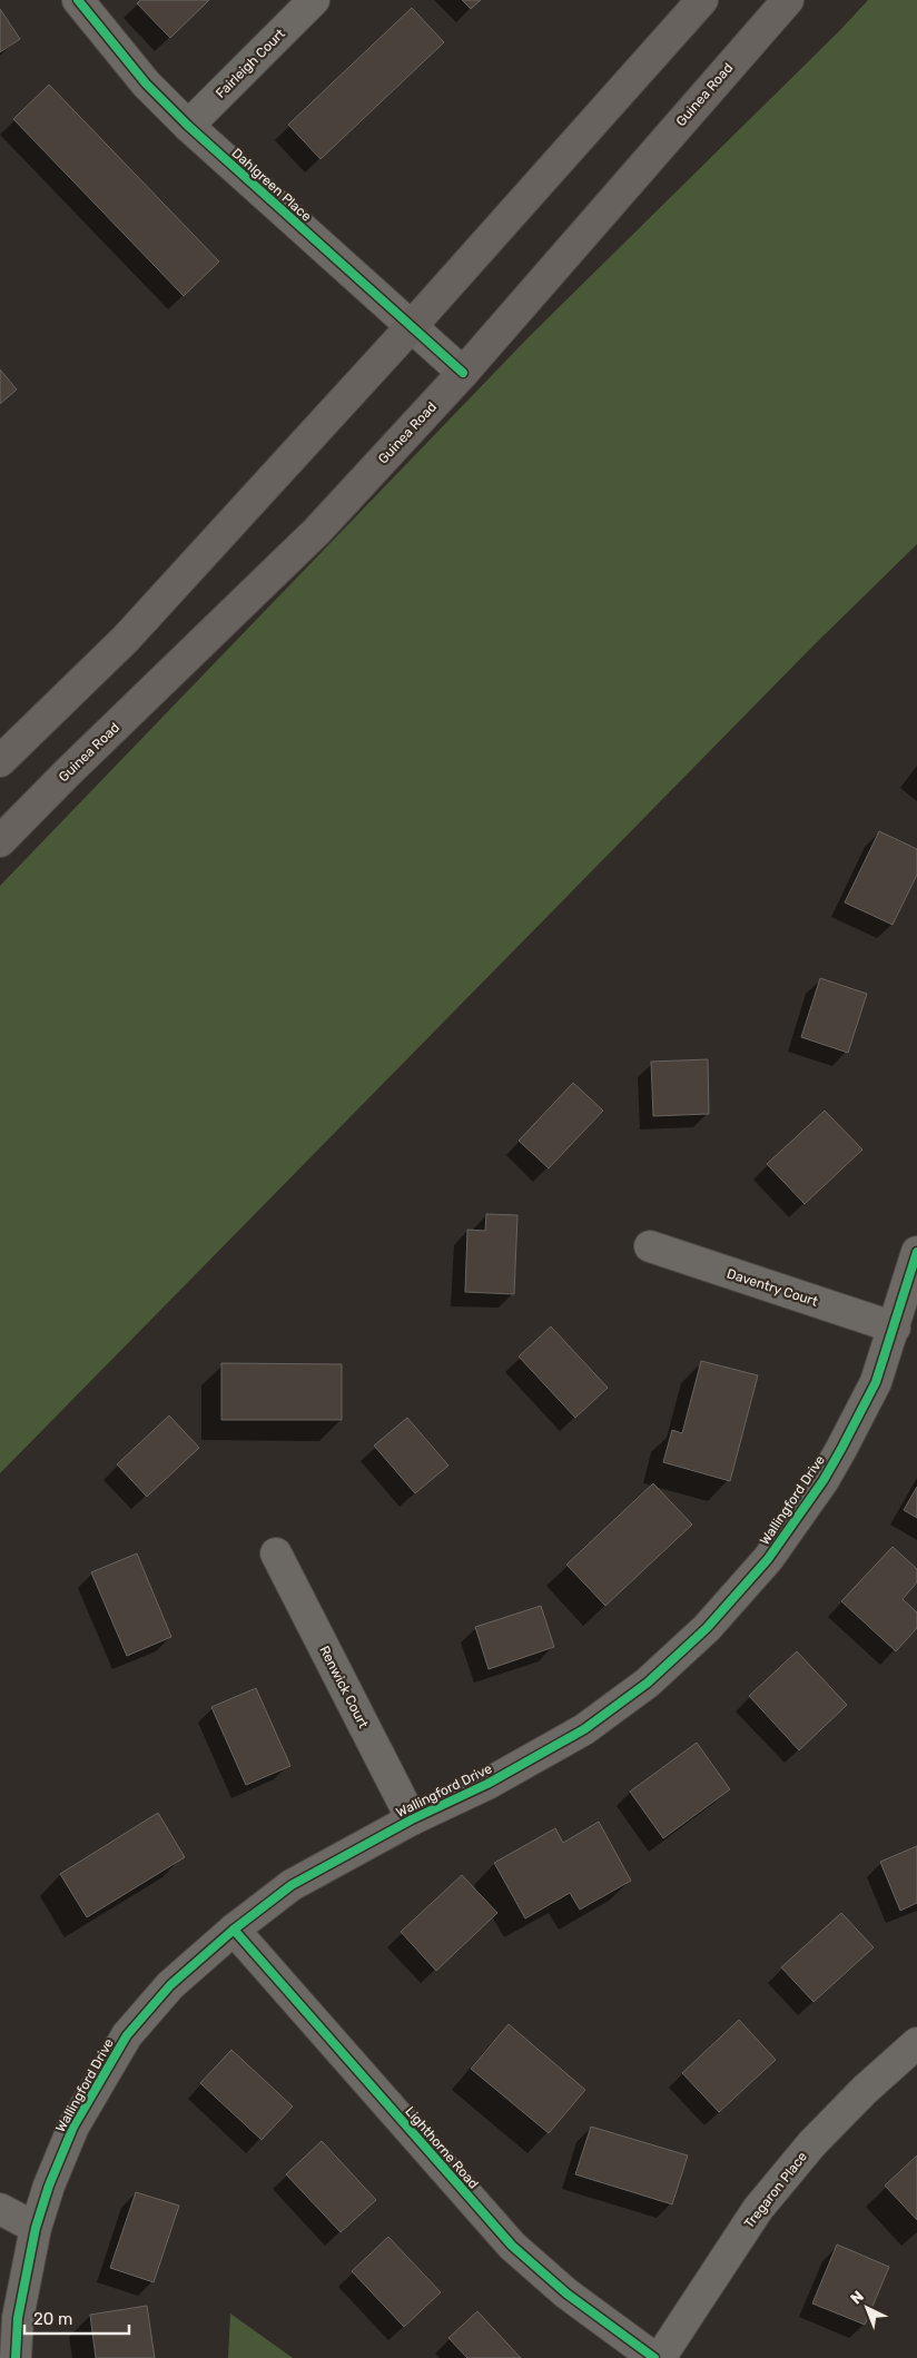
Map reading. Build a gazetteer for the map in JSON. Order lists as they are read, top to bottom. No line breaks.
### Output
{"streets":{"main road":["Guinea Road"],"street":["Fairleigh Court","Dahlgreen Place","Daventry Court","Wallingford Drive","Renwick Court","Lighthorne Road","Tregaron Place"]},"crossings":[["Fairleigh Court","Dahlgreen Place"],["Guinea Road","Dahlgreen Place"],["Daventry Court","Wallingford Drive"],["Wallingford Drive","Renwick Court"],["Wallingford Drive","Lighthorne Road"]],"scale_bar":"20 m","north":"top left"}
